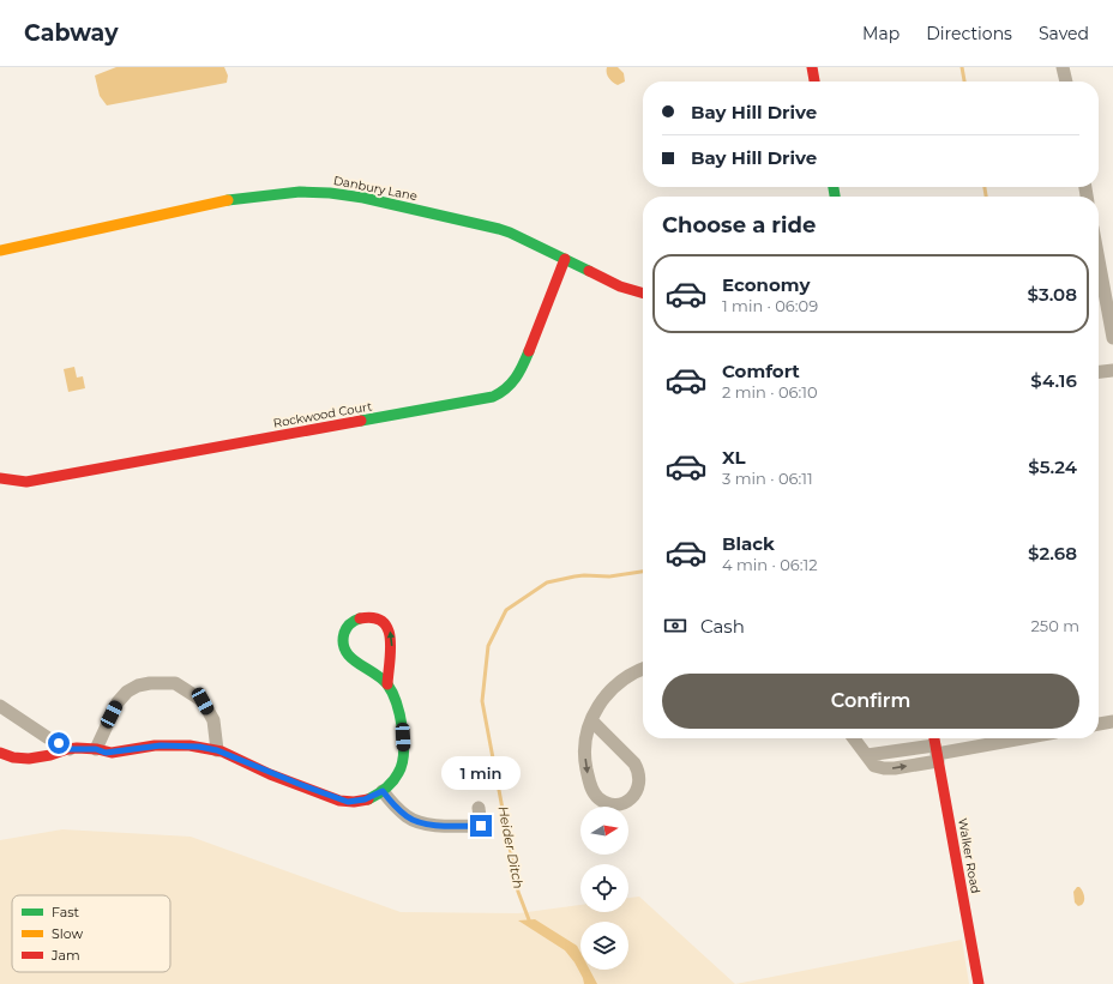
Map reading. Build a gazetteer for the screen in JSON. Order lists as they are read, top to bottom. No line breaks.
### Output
{"streets":{"street":["Danbury Lane","Rockwood Court","Walker Road"]},"crossings":[["Danbury Lane","Rockwood Court"]],"water":["Heider Ditch"],"legend":["Fast","Slow","Jam"],"north":"right","page":{"header":"Cabway","nav":["Map","Directions","Saved"],"banner":["Bay Hill Drive","Bay Hill Drive"],"heading":"Choose a ride","list":[{"name":"Economy","note":"1 min · 06:09","value":"$3.08"},{"name":"Comfort","note":"2 min · 06:10","value":"$4.16"},{"name":"XL","note":"3 min · 06:11","value":"$5.24"},{"name":"Black","note":"4 min · 06:12","value":"$2.68"}],"pay":["Cash","250 m"],"buttons":"Confirm","bubble":"1 min"}}
